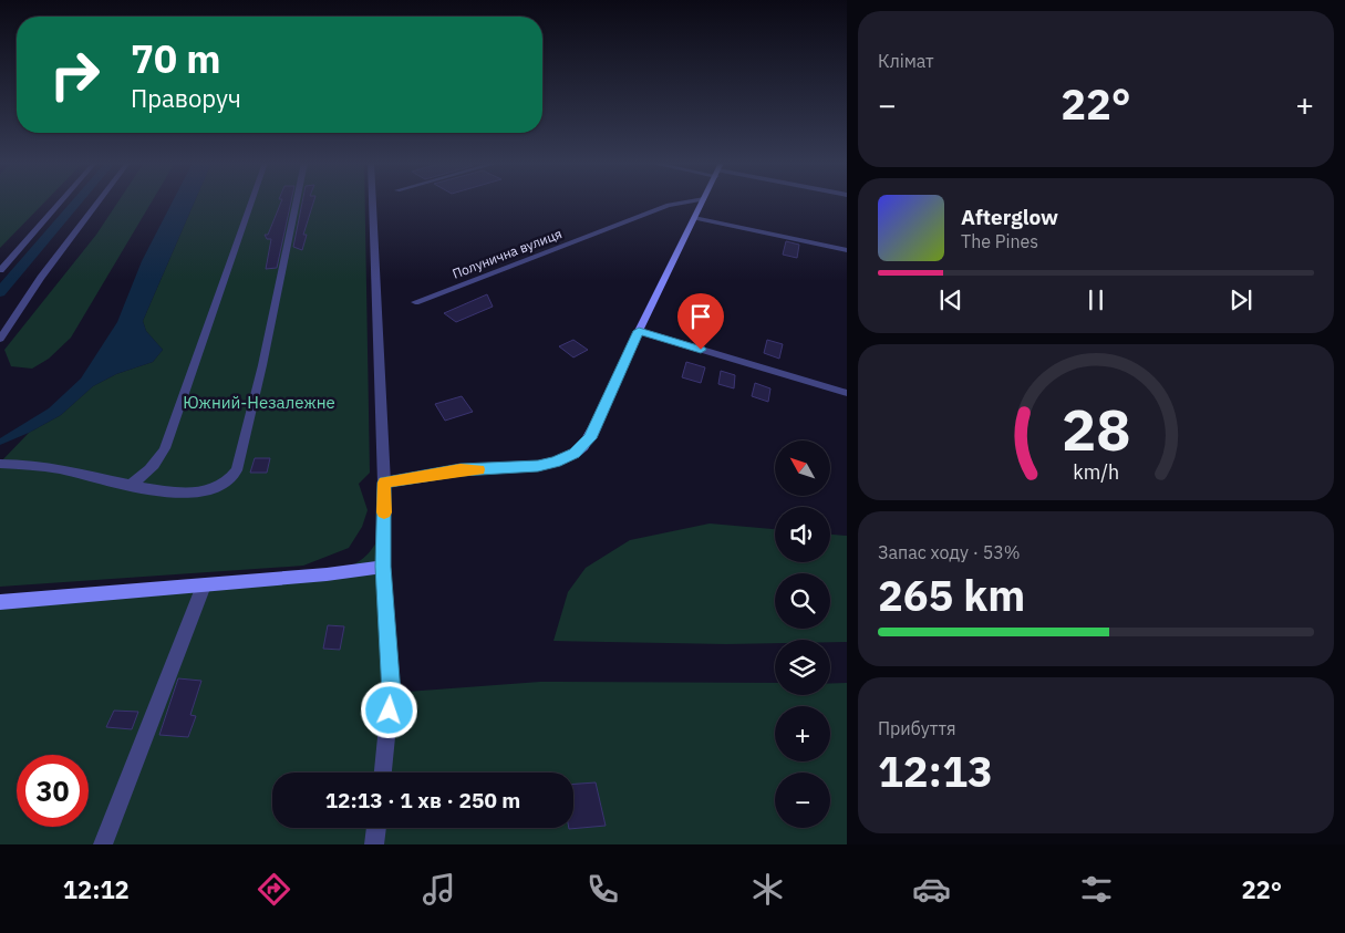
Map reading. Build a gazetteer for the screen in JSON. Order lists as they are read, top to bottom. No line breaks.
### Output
{"streets":{"street":["Полунична вулиця"]},"parks":["Южний-Незалежне"],"north":"top left","page":{"tile":["Клімат",["Запас ходу · 53%","265 km"],["Прибуття","12:13"]],"turn":["70 m","Праворуч"],"heat":["−","22°","+"],"song":["Afterglow","The Pines"],"map_buttons":["+","−"],"limit":"30","trip":"12:13 · 1 хв · 250 m","tabs":["12:12","22°"],"gauge":["28","km/h"]}}
